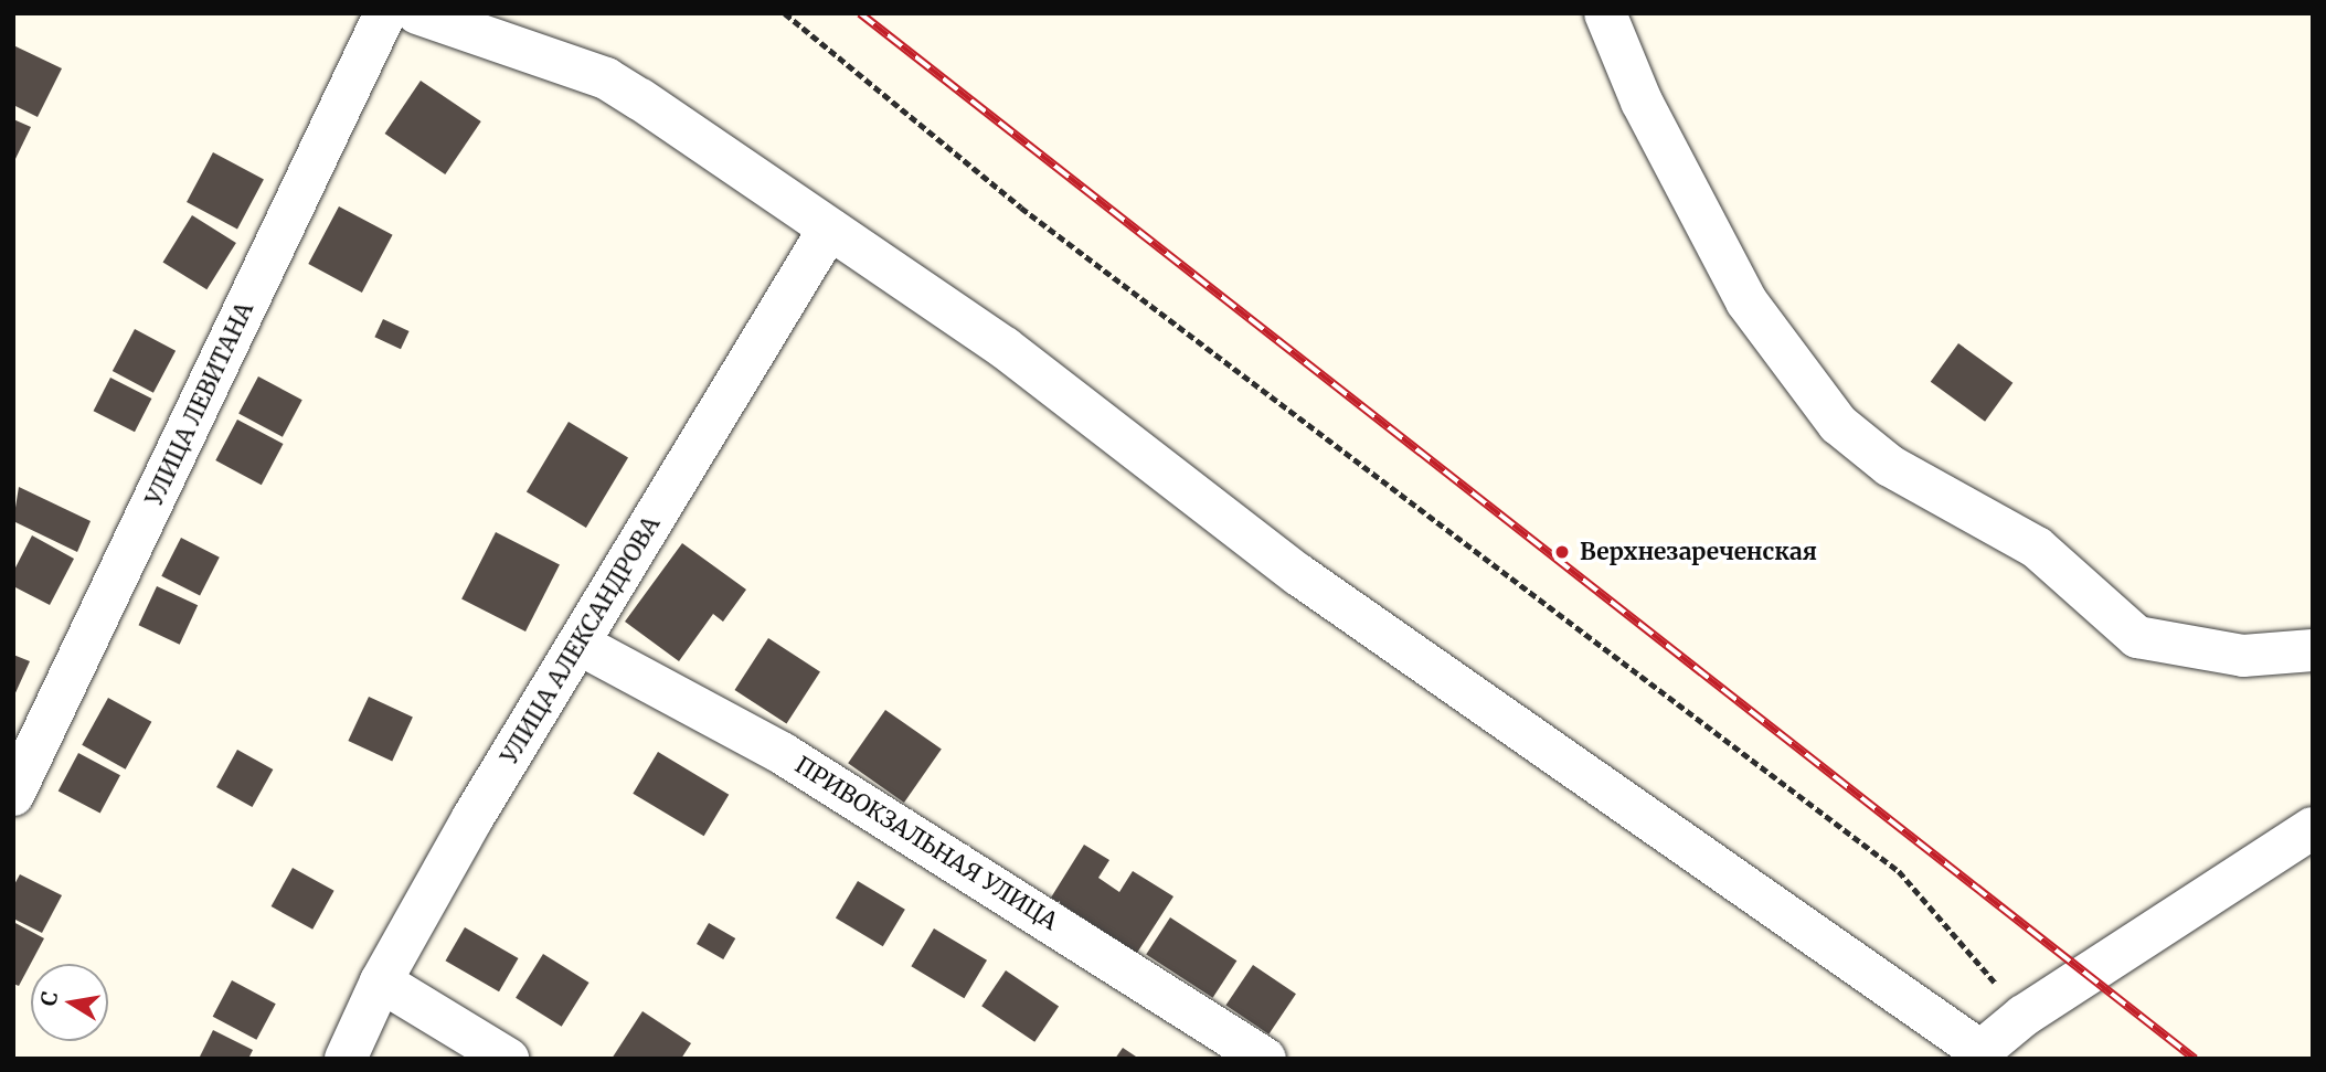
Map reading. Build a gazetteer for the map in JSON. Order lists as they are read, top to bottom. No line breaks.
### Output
{"streets":{"street":["УЛИЦА ЛЕВИТАНА","УЛИЦА АЛЕКСАНДРОВА","ПРИВОКЗАЛЬНАЯ УЛИЦА"]},"crossings":[["УЛИЦА АЛЕКСАНДРОВА","ПРИВОКЗАЛЬНАЯ УЛИЦА"]],"places":["Верхнезареченская"],"north":"left"}
